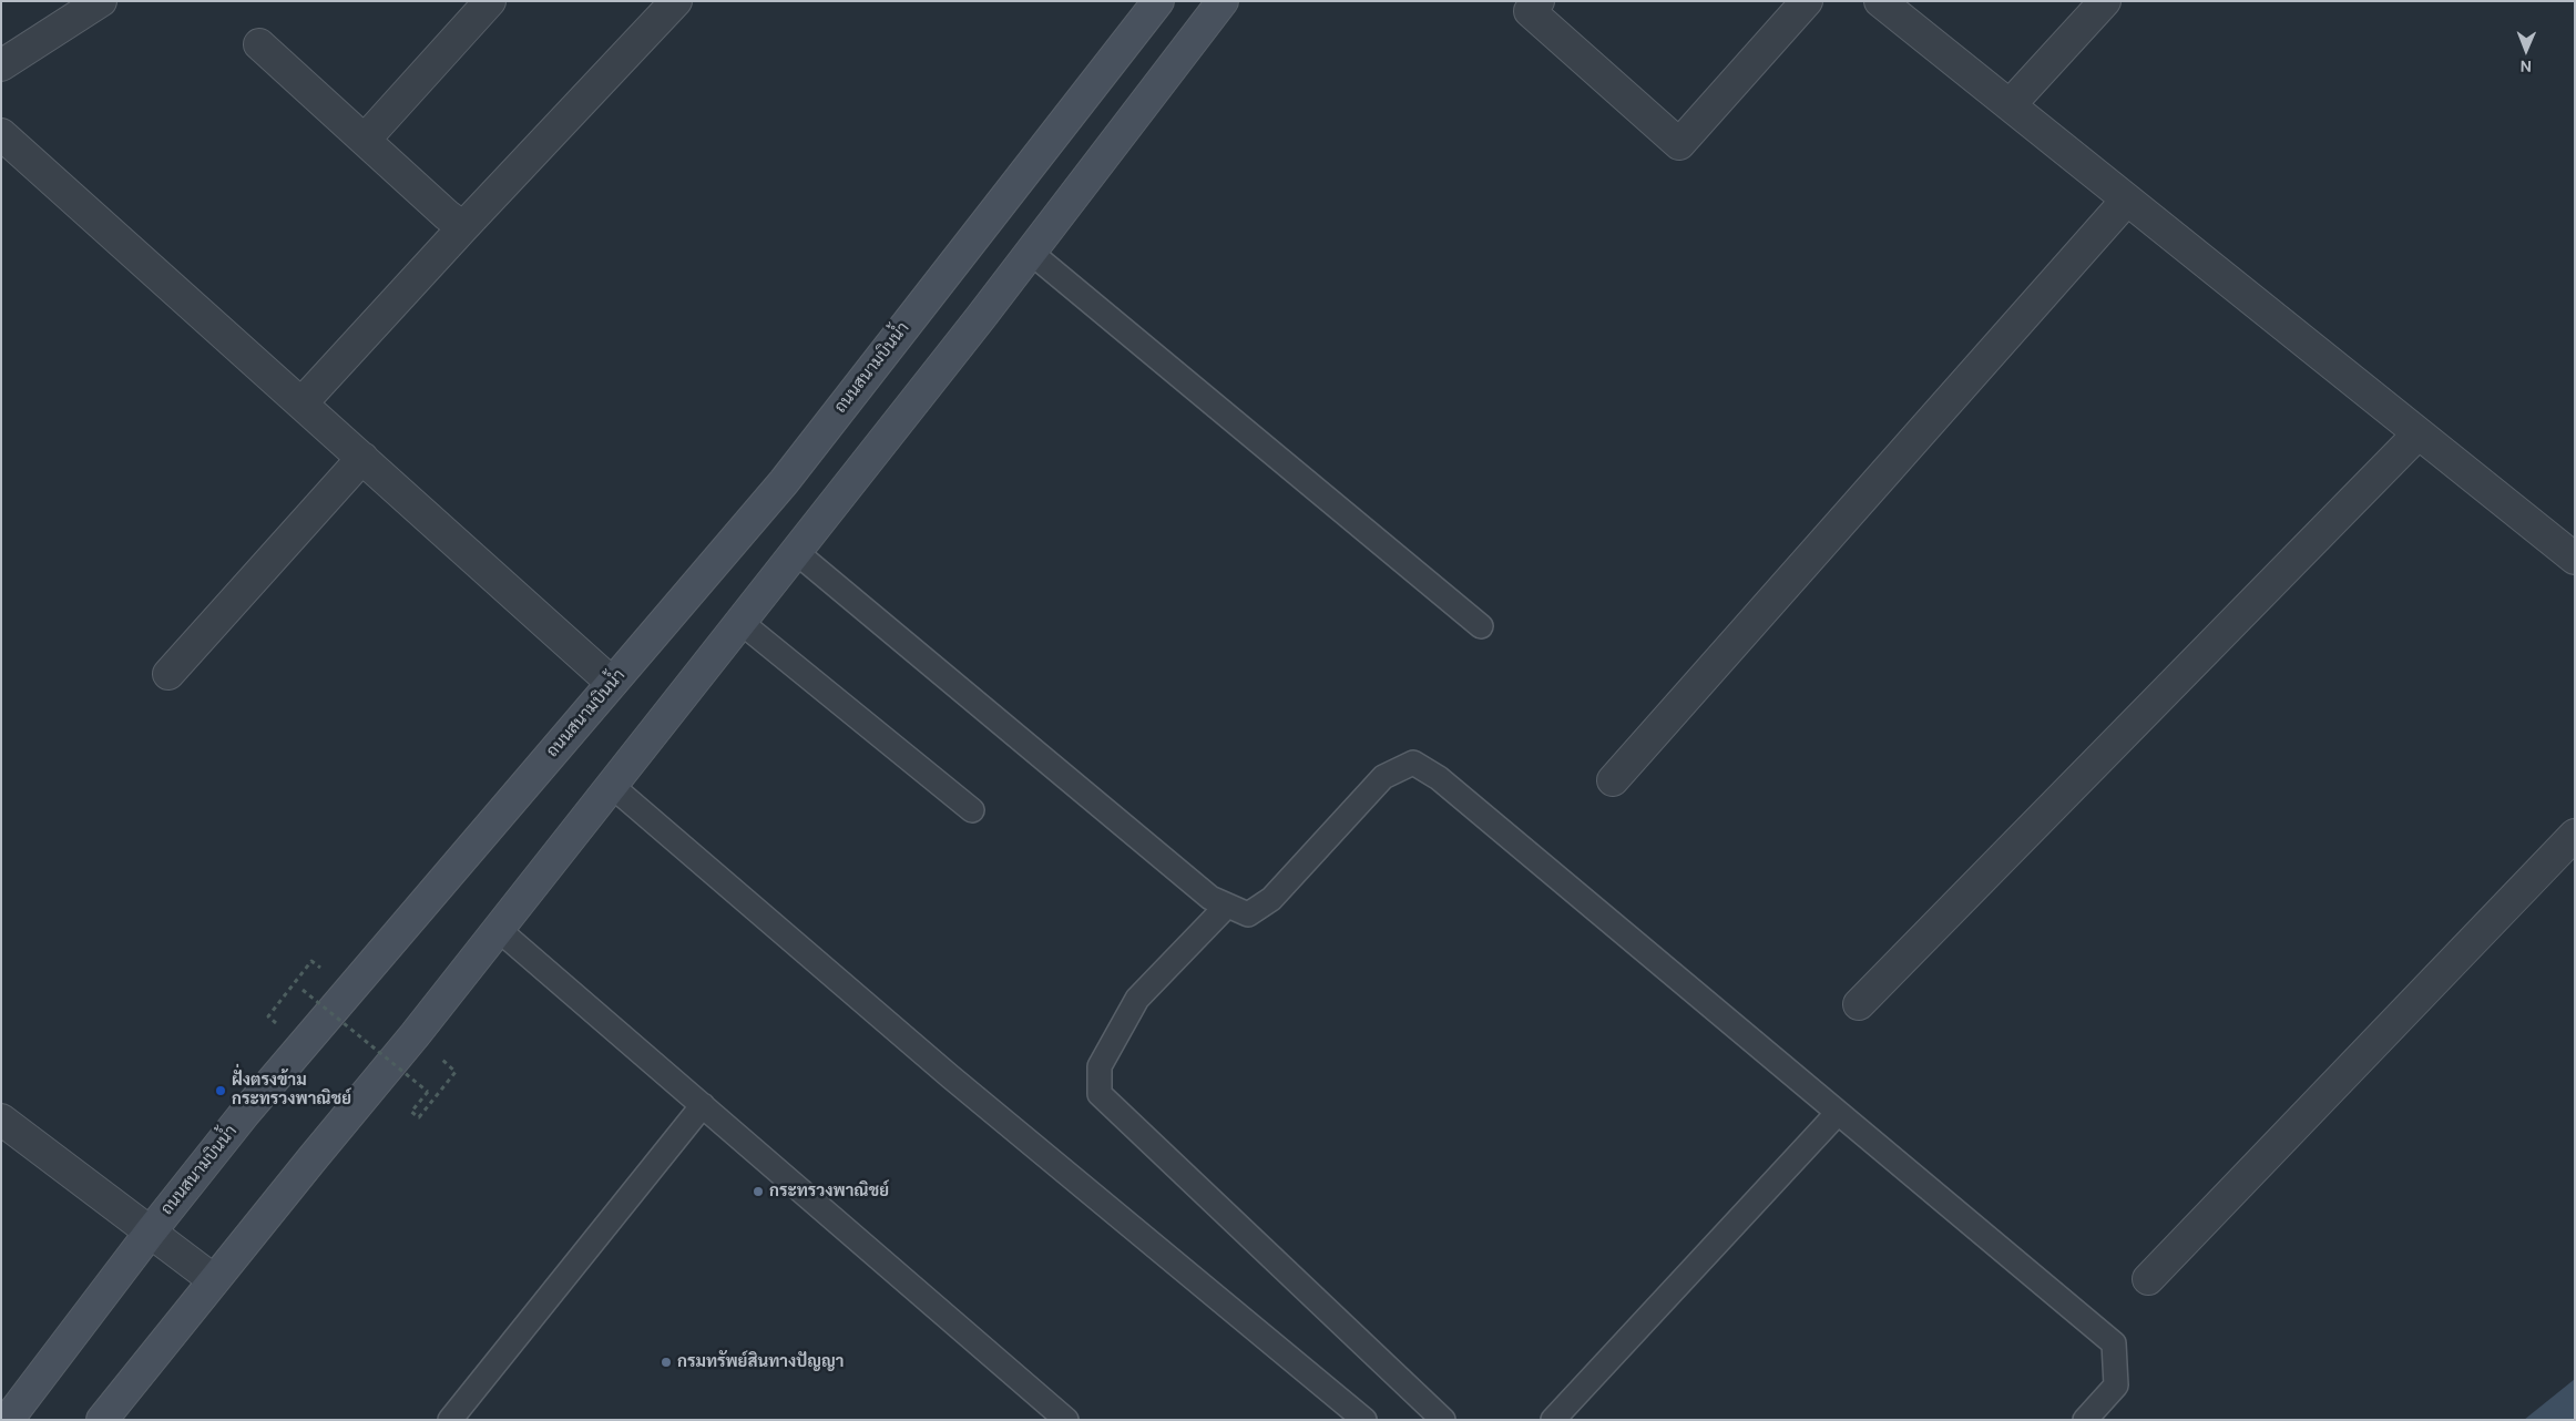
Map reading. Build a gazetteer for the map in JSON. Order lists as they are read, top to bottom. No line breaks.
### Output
{"streets":{"main road":["ถนนสนามบินน้ำ"]},"places":["ฝั่งตรงข้าม กระทรวงพาณิชย์","กระทรวงพาณิชย์","กรมทรัพย์สินทางปัญญา"],"north":"bottom"}
